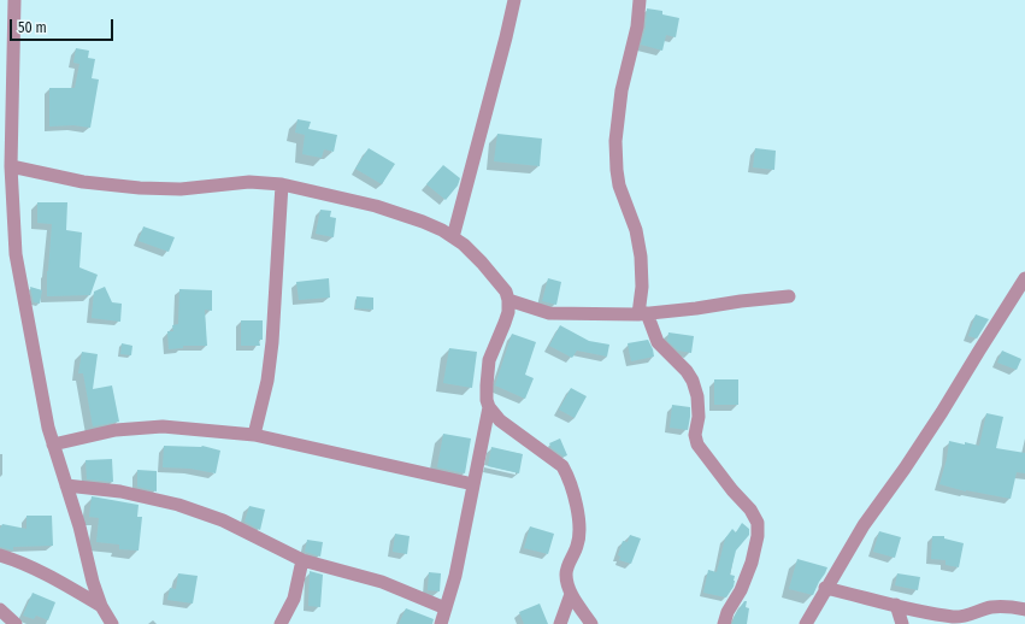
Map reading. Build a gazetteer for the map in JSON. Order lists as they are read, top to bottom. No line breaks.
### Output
{"scale_bar":"50 m"}
